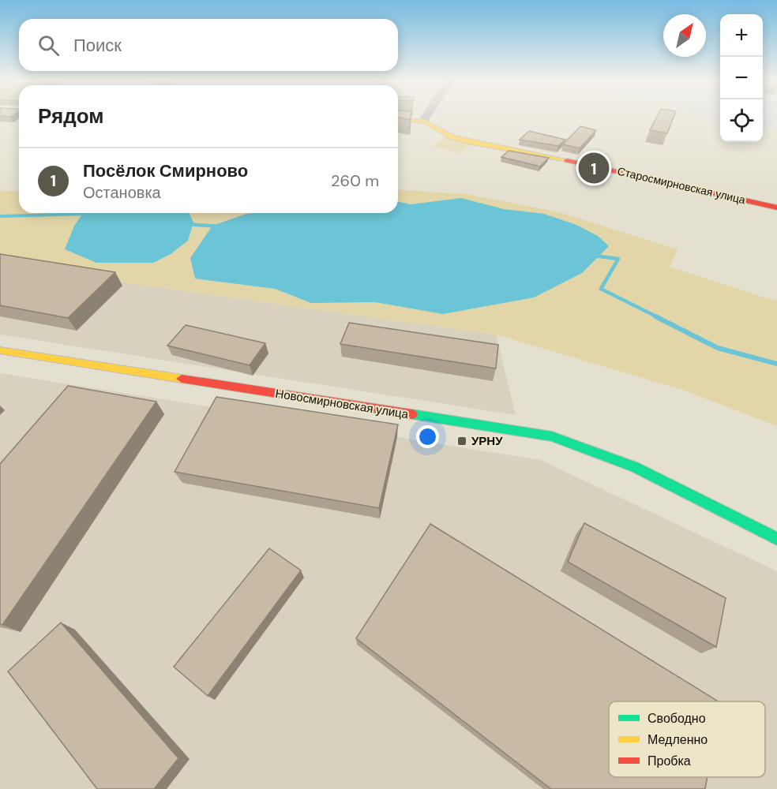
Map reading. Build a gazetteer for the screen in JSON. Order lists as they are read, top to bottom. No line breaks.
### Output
{"streets":{"street":["Старосмирновская улица","Новосмирновская улица"]},"places":{"transit":["УРНУ"]},"legend":["Свободно","Медленно","Пробка"],"north":"top right","page":{"map_buttons":["+","−"],"search":"Поиск","heading":"Рядом","list":[{"mark":"1","name":"Посёлок Смирново","note":"Остановка","value":"260 m"}],"pins":"1"}}
